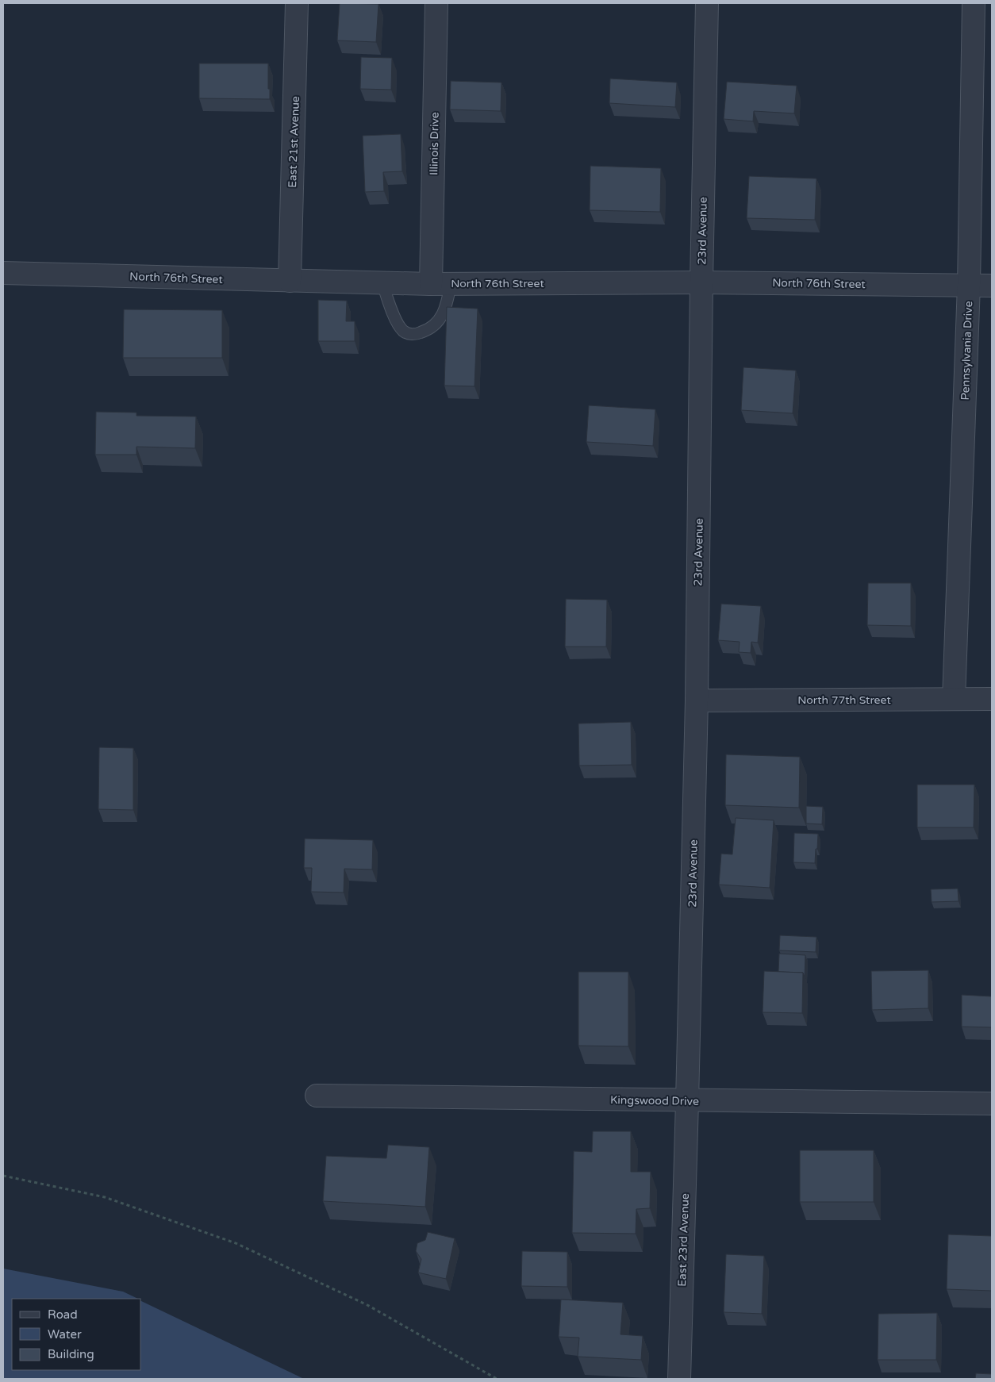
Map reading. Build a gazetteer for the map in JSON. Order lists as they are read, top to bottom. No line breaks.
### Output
{"streets":{"street":["East 21st Avenue","Illinois Drive","23rd Avenue","North 76th Street","Pennsylvania Drive","North 77th Street","Kingswood Drive","East 23rd Avenue"]},"crossings":[["East 21st Avenue","North 76th Street"],["Illinois Drive","North 76th Street"],["23rd Avenue","North 76th Street"],["23rd Avenue","North 77th Street"],["23rd Avenue","Kingswood Drive"],["23rd Avenue","East 23rd Avenue"],["North 76th Street","Pennsylvania Drive"],["Pennsylvania Drive","North 77th Street"],["Kingswood Drive","East 23rd Avenue"]],"legend":["Road","Water","Building"]}
